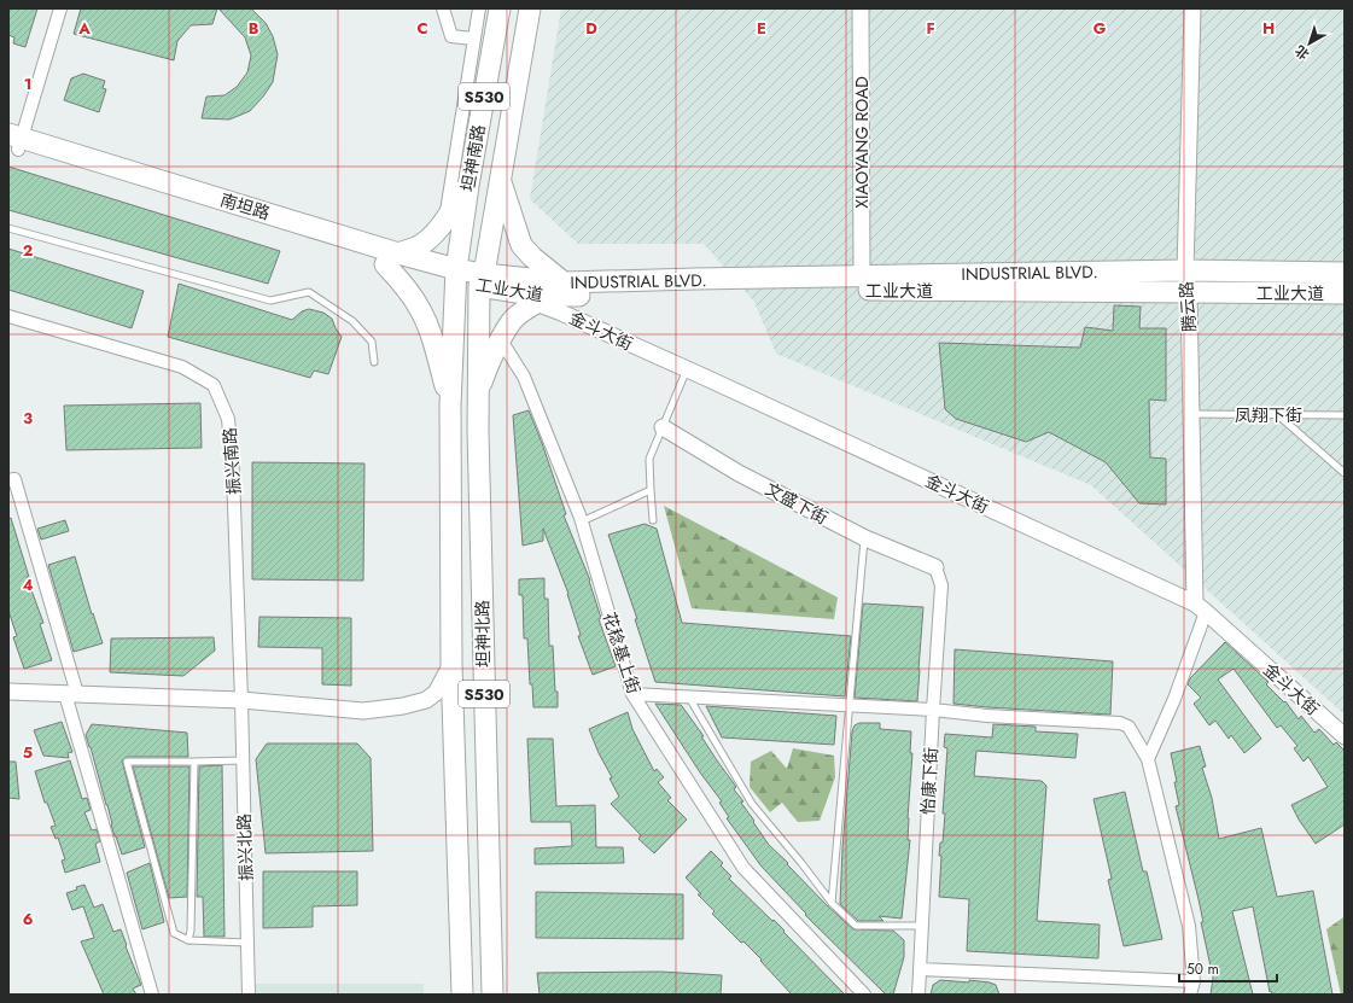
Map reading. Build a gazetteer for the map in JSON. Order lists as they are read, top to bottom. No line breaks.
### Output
{"streets":{"main road":["S530","坦神南路","南坦路","INDUSTRIAL BLVD.","工业大道","坦神北路"],"street":["XIAOYANG ROAD","腾云路","金斗大街","振兴南路","文盛下街","花稔基上街","怡康下街","振兴北路"],"lane":["凤翔下街"]},"crossings":[["XIAOYANG ROAD","INDUSTRIAL BLVD."],["坦神南路","南坦路"],["坦神南路","INDUSTRIAL BLVD."],["坦神南路","工业大道"],["坦神南路","坦神北路"],["南坦路","INDUSTRIAL BLVD."],["南坦路","工业大道"],["南坦路","坦神北路"],["INDUSTRIAL BLVD.","工业大道"],["INDUSTRIAL BLVD.","腾云路"],["INDUSTRIAL BLVD.","坦神北路"],["工业大道","腾云路"],["工业大道","金斗大街"],["工业大道","坦神北路"],["腾云路","金斗大街"],["腾云路","凤翔下街"],["振兴南路","振兴北路"],["文盛下街","怡康下街"]],"scale_bar":"50 m","north":"bottom left","grid":{"columns":["A","B","C","D","E","F","G","H"],"rows":["1","2","3","4","5","6"]}}
